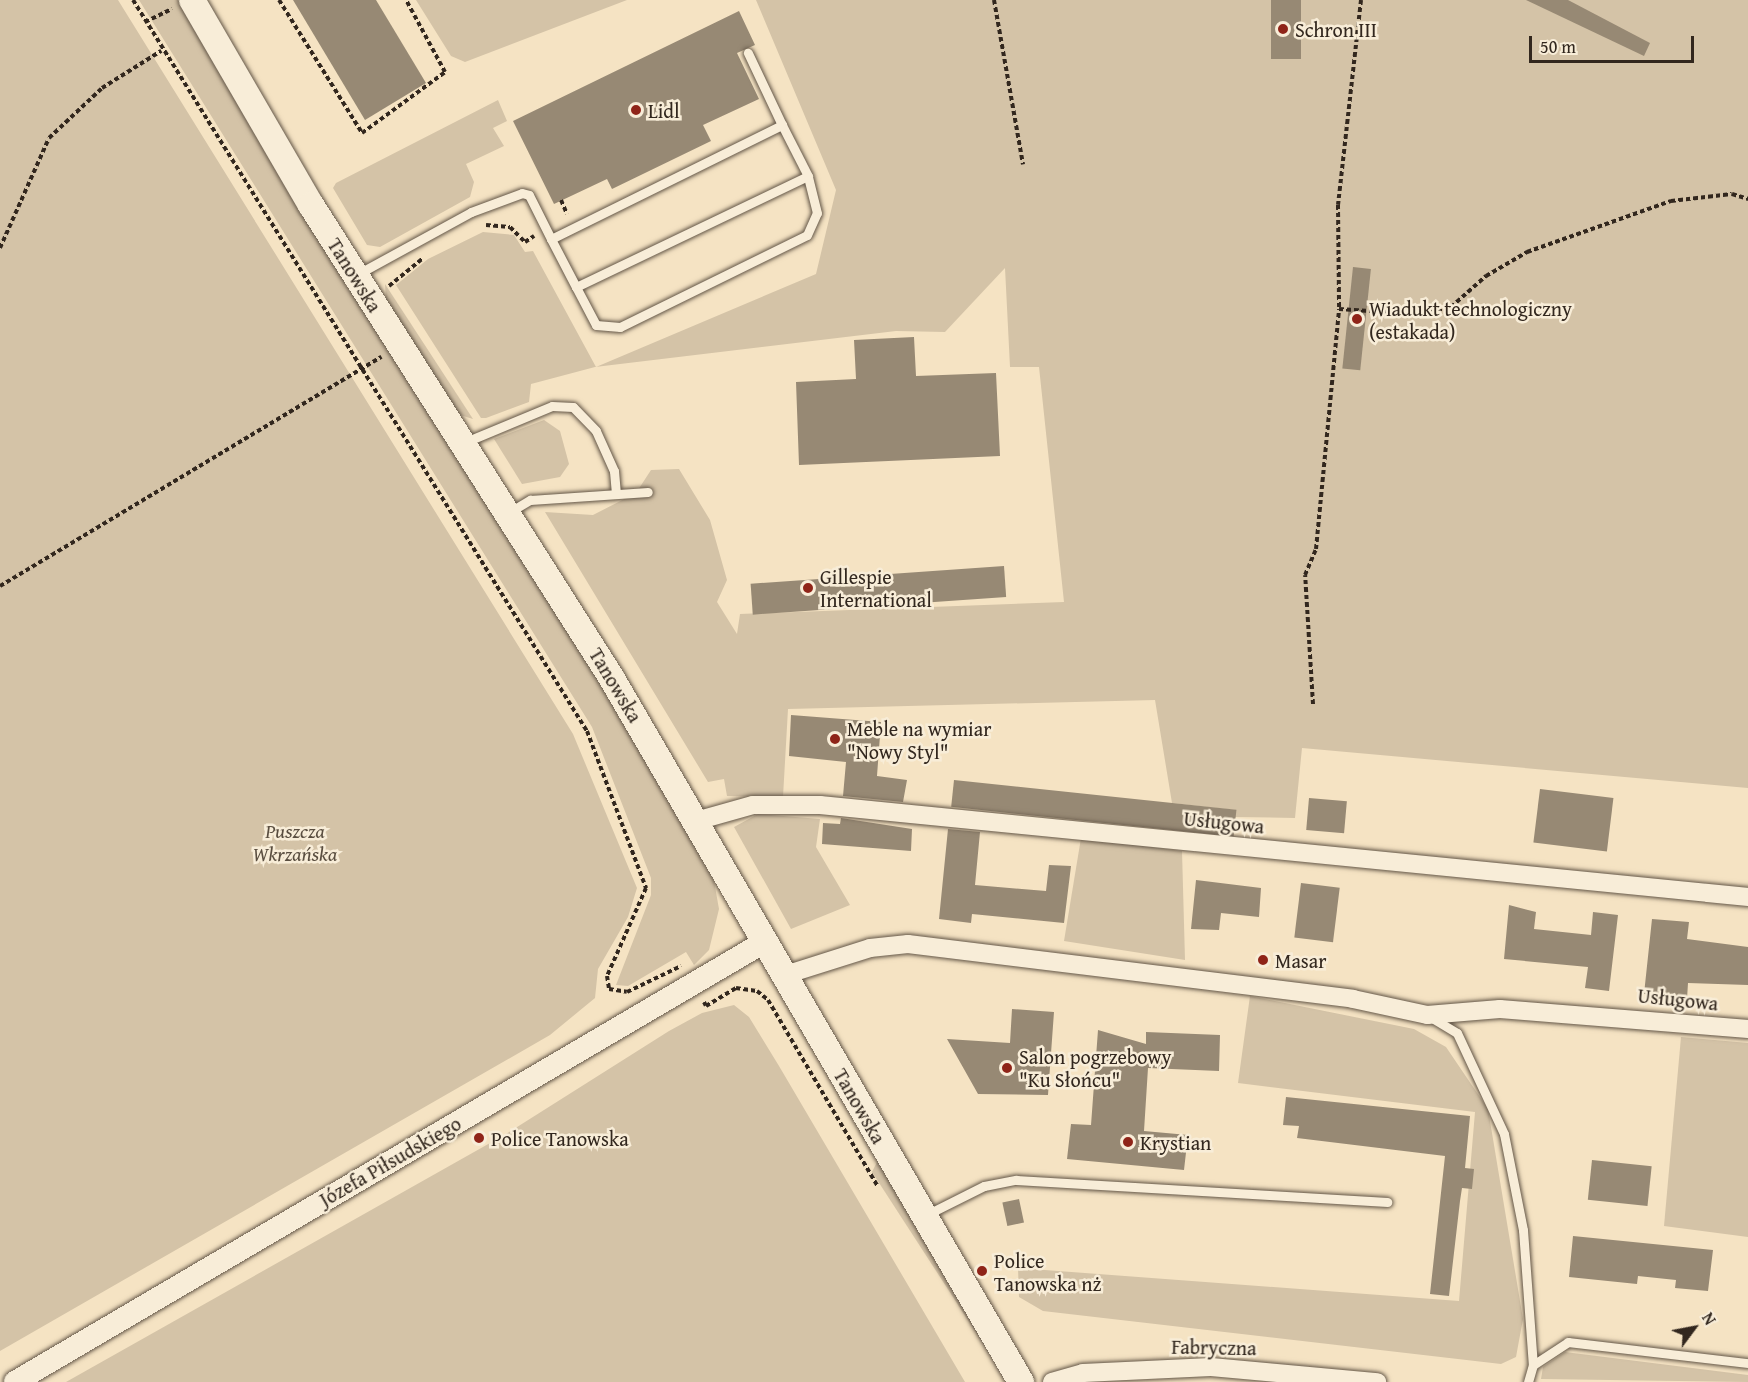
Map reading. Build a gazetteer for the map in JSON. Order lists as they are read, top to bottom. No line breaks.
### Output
{"streets":{"main road":["Tanowska"],"street":["Usługowa","Józefa Piłsudskiego","Fabryczna"]},"crossings":[["Tanowska","Usługowa"],["Tanowska","Józefa Piłsudskiego"]],"parks":["Puszcza Wkrzańska"],"places":["Schron III","Lidl","Wiadukt technologiczny (estakada)","Gillespie International","Meble na wymiar \"Nowy Styl\"","Masar","Salon pogrzebowy \"Ku Słońcu\"","Police Tanowska","Krystian","Police Tanowska nż"],"scale_bar":"50 m","north":"top right"}
